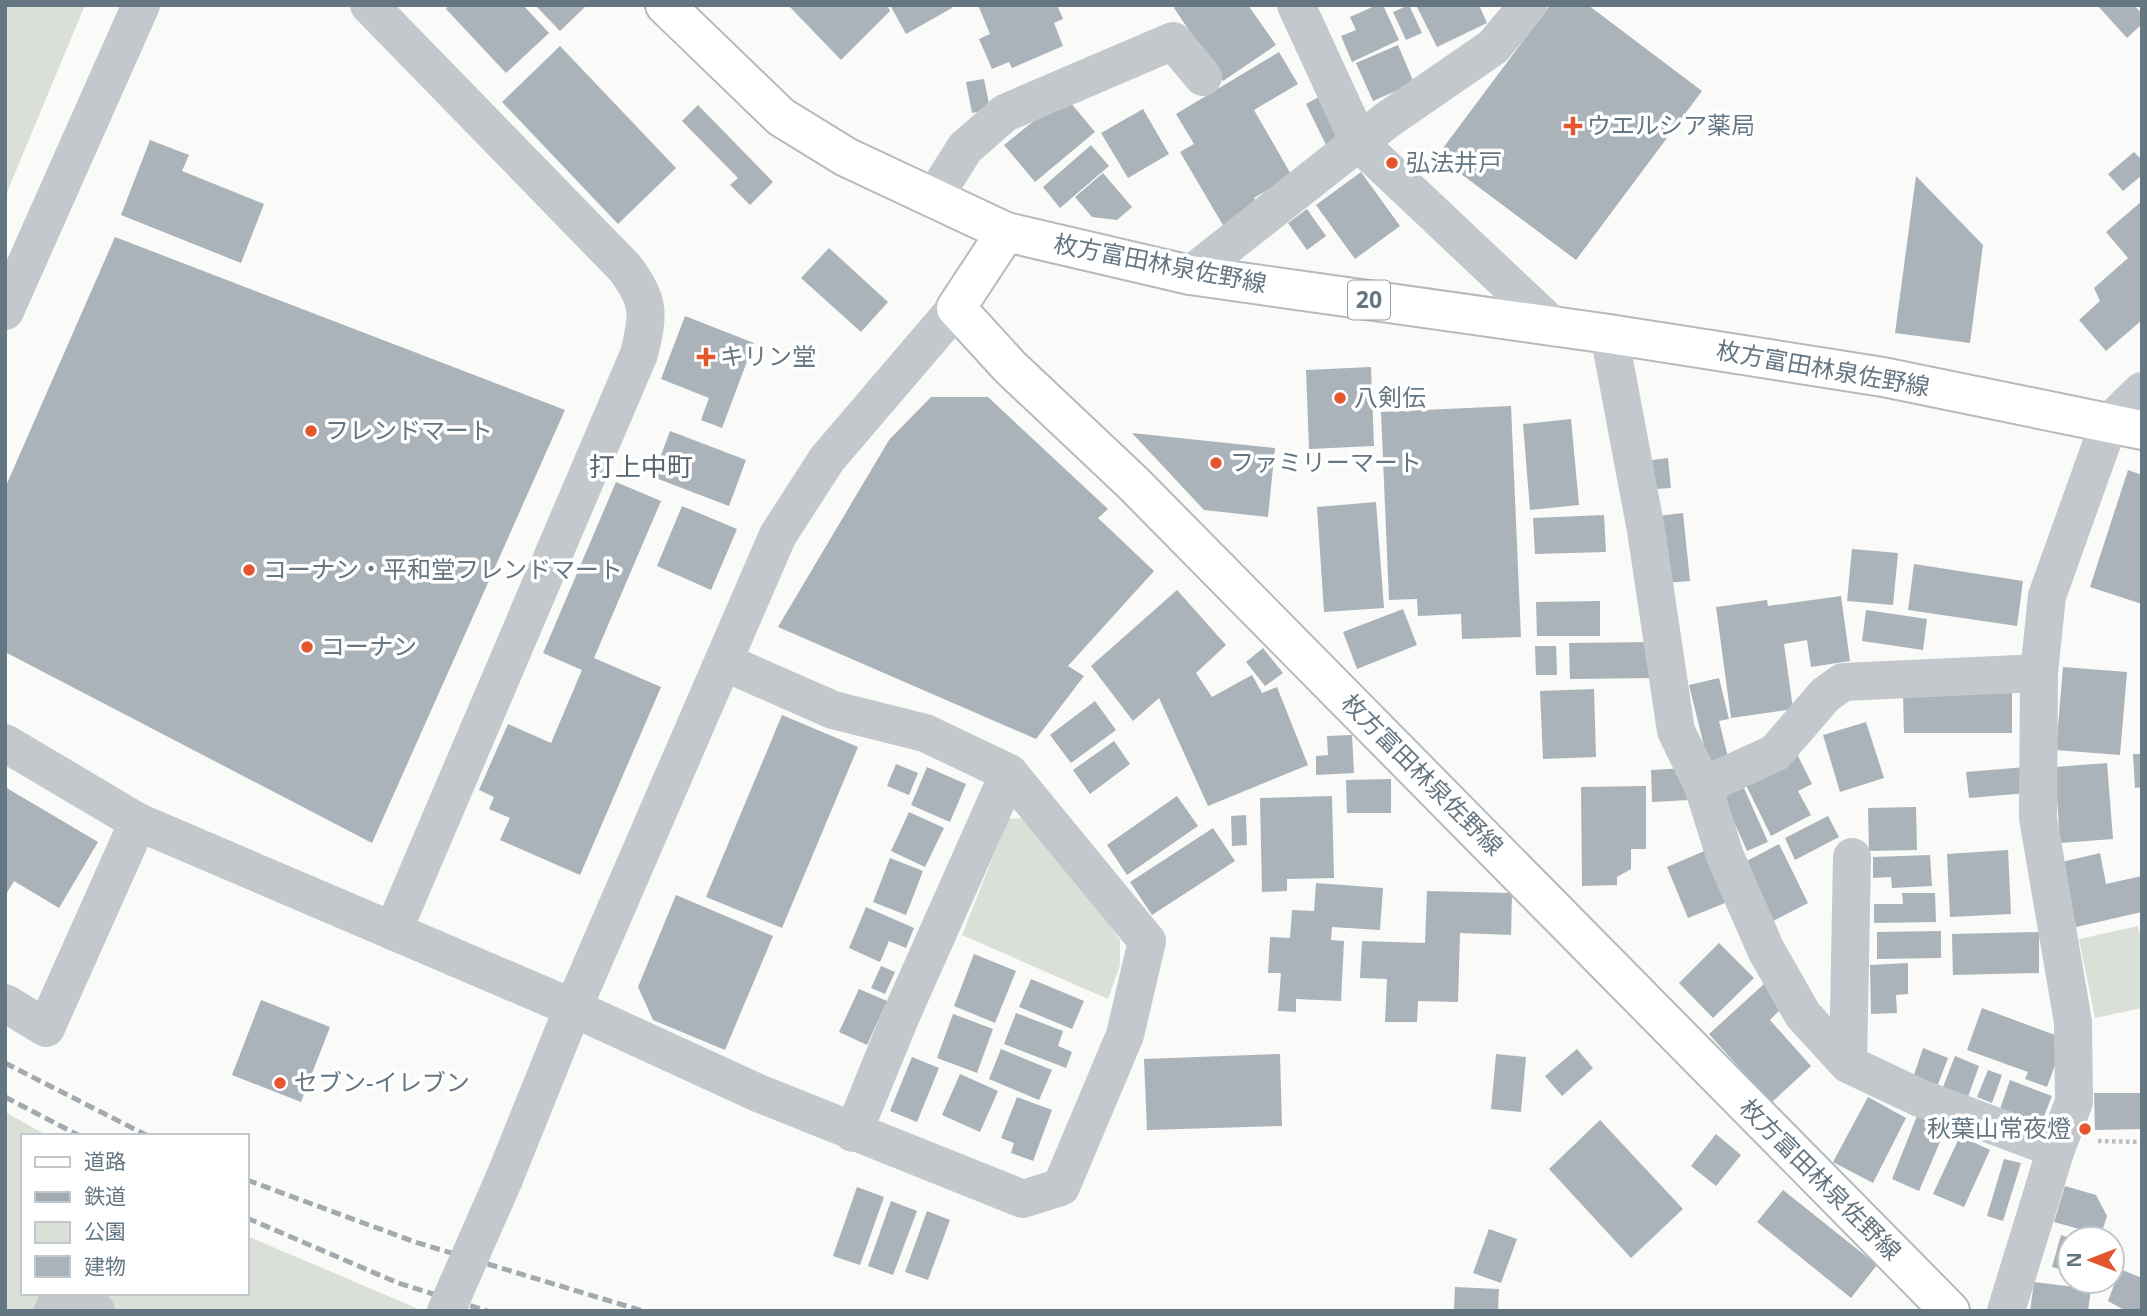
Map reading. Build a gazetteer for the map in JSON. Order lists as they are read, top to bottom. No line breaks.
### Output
{"streets":{"main road":["枚方富田林泉佐野線","20"]},"districts":["打上中町"],"places":{"health":["ウエルシア薬局","キリン堂"],"other":["弘法井戸","八剣伝","フレンドマート","ファミリーマート","コーナン・平和堂フレンドマート","コーナン","セブン-イレブン","秋葉山常夜燈"]},"legend":["道路","鉄道","公園","建物"],"north":"left"}
